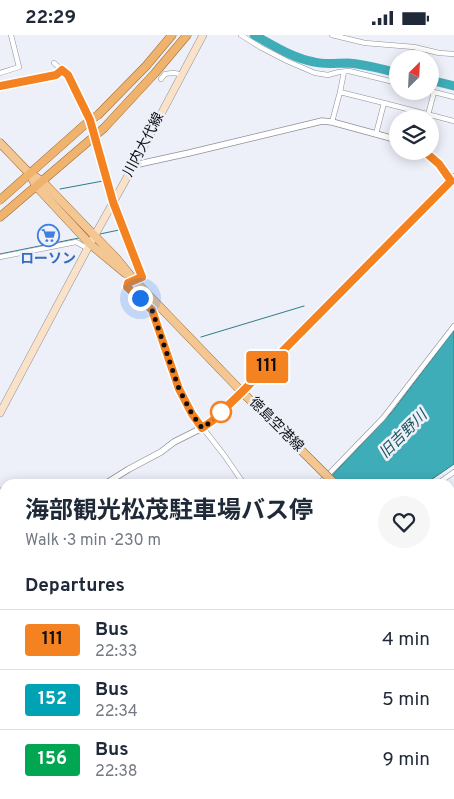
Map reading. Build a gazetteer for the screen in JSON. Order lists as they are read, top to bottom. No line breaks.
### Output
{"streets":{"main road":["川内大代線","徳島空港線"]},"crossings":[["川内大代線","徳島空港線"]],"water":["旧吉野川"],"places":{"supermarket":["ローソン"]},"lines":["bus line 111"],"north":"top right","page":{"status":"22:29","on_map":"111","heading":[["海部観光松茂駐車場バス停","Walk · 3 min · 230 m"],"Departures"],"list":[{"mark":"111","name":"Bus","note":"22:33","value":"4 min"},{"mark":"152","name":"Bus","note":"22:34","value":"5 min"},{"mark":"156","name":"Bus","note":"22:38","value":"9 min"}]}}
